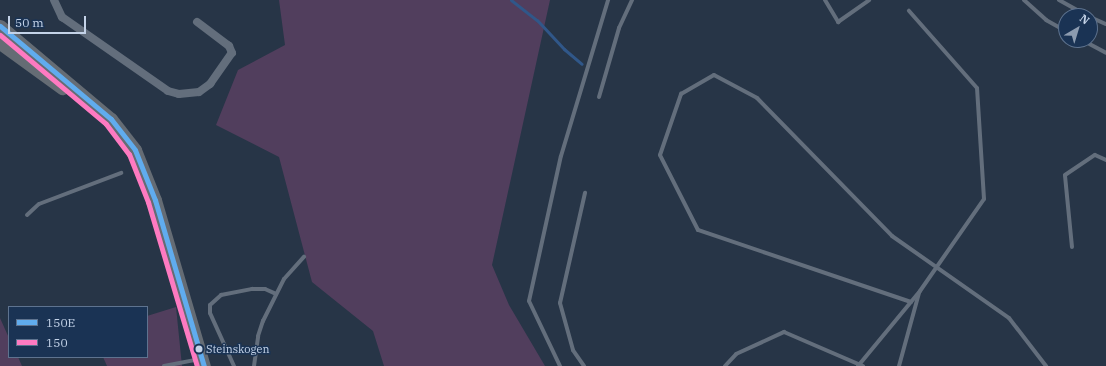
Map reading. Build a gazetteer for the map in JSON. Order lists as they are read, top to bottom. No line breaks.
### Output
{"places":["Steinskogen"],"lines":["transit line 150E","transit line 150"],"legend":["150E","150"],"scale_bar":"50 m","north":"top right"}
